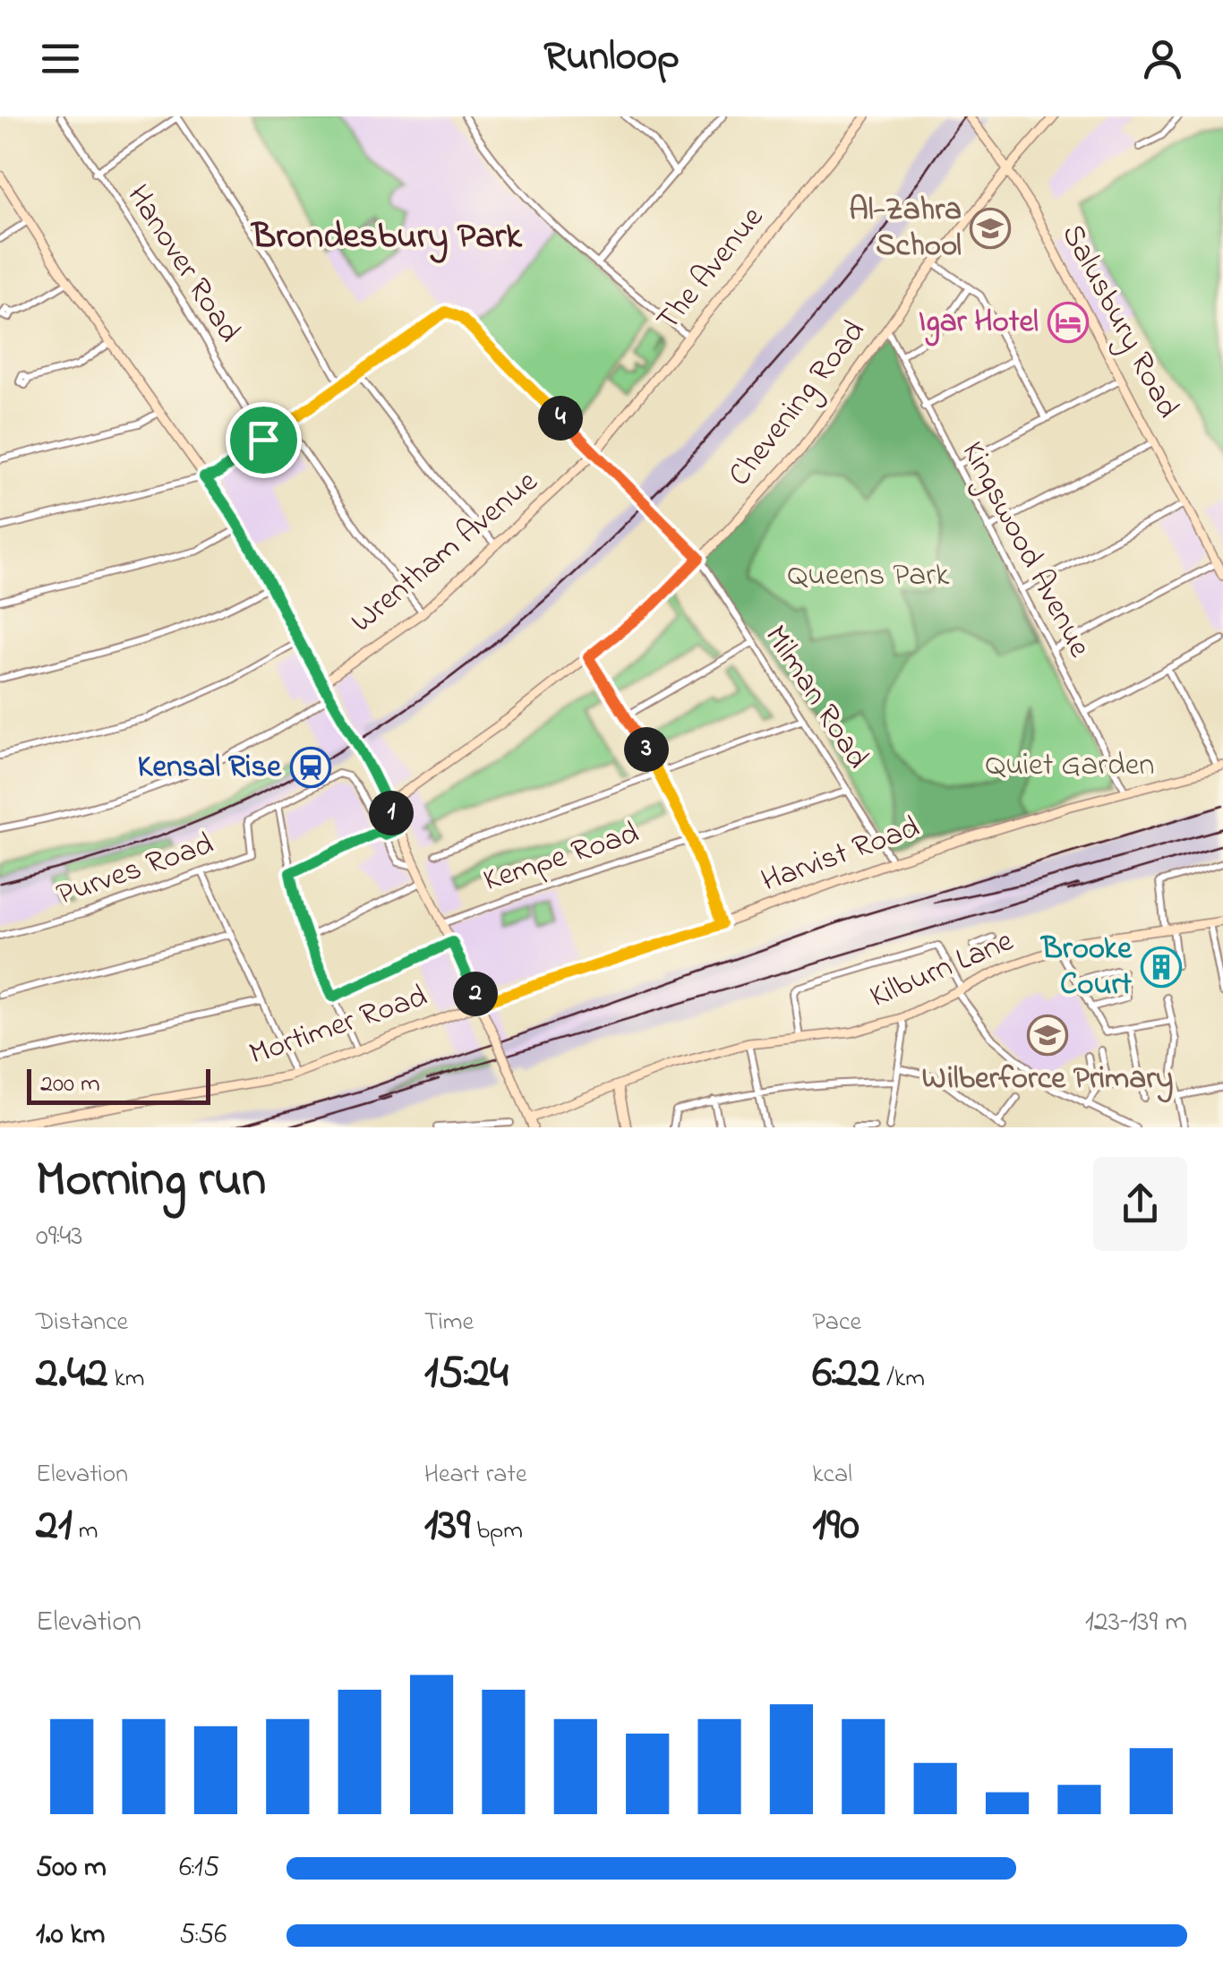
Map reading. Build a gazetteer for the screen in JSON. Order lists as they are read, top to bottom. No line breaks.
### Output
{"streets":{"street":["Hanover Road","The Avenue","Salusbury Road","Chevening Road","Kingswood Avenue","Wrentham Avenue","Milman Road","Harvist Road","Kempe Road","Purves Road","Kilburn Lane","Mortimer Road"]},"crossings":[["The Avenue","Wrentham Avenue"],["Salusbury Road","Chevening Road"],["Chevening Road","Kingswood Avenue"],["Chevening Road","Milman Road"],["Kingswood Avenue","Harvist Road"],["Milman Road","Harvist Road"],["Milman Road","Kempe Road"],["Harvist Road","Mortimer Road"]],"districts":["Brondesbury Park"],"parks":["Queens Park","Quiet Garden"],"places":{"school or university":["Al-Zahra School","Wilberforce Primary"],"hotel":["Igar Hotel"],"station":["Kensal Rise"],"building":["Brooke Court"]},"scale_bar":"200 m","page":{"header":"Runloop","pins":["4","3","1","2"],"scale":"200 m","heading":["Morning run","09:43"],"stats":[["Distance","2.42 km"],["Time","15:24"],["Pace","6:22 /km"],["Elevation","21 m"],["Heart rate","139 bpm"],["kcal","190"]],"chart":["Elevation","123–139 m"],"list":[{"name":"500 m","note":"6:15"},{"name":"1.0 km","note":"5:56"}]}}
